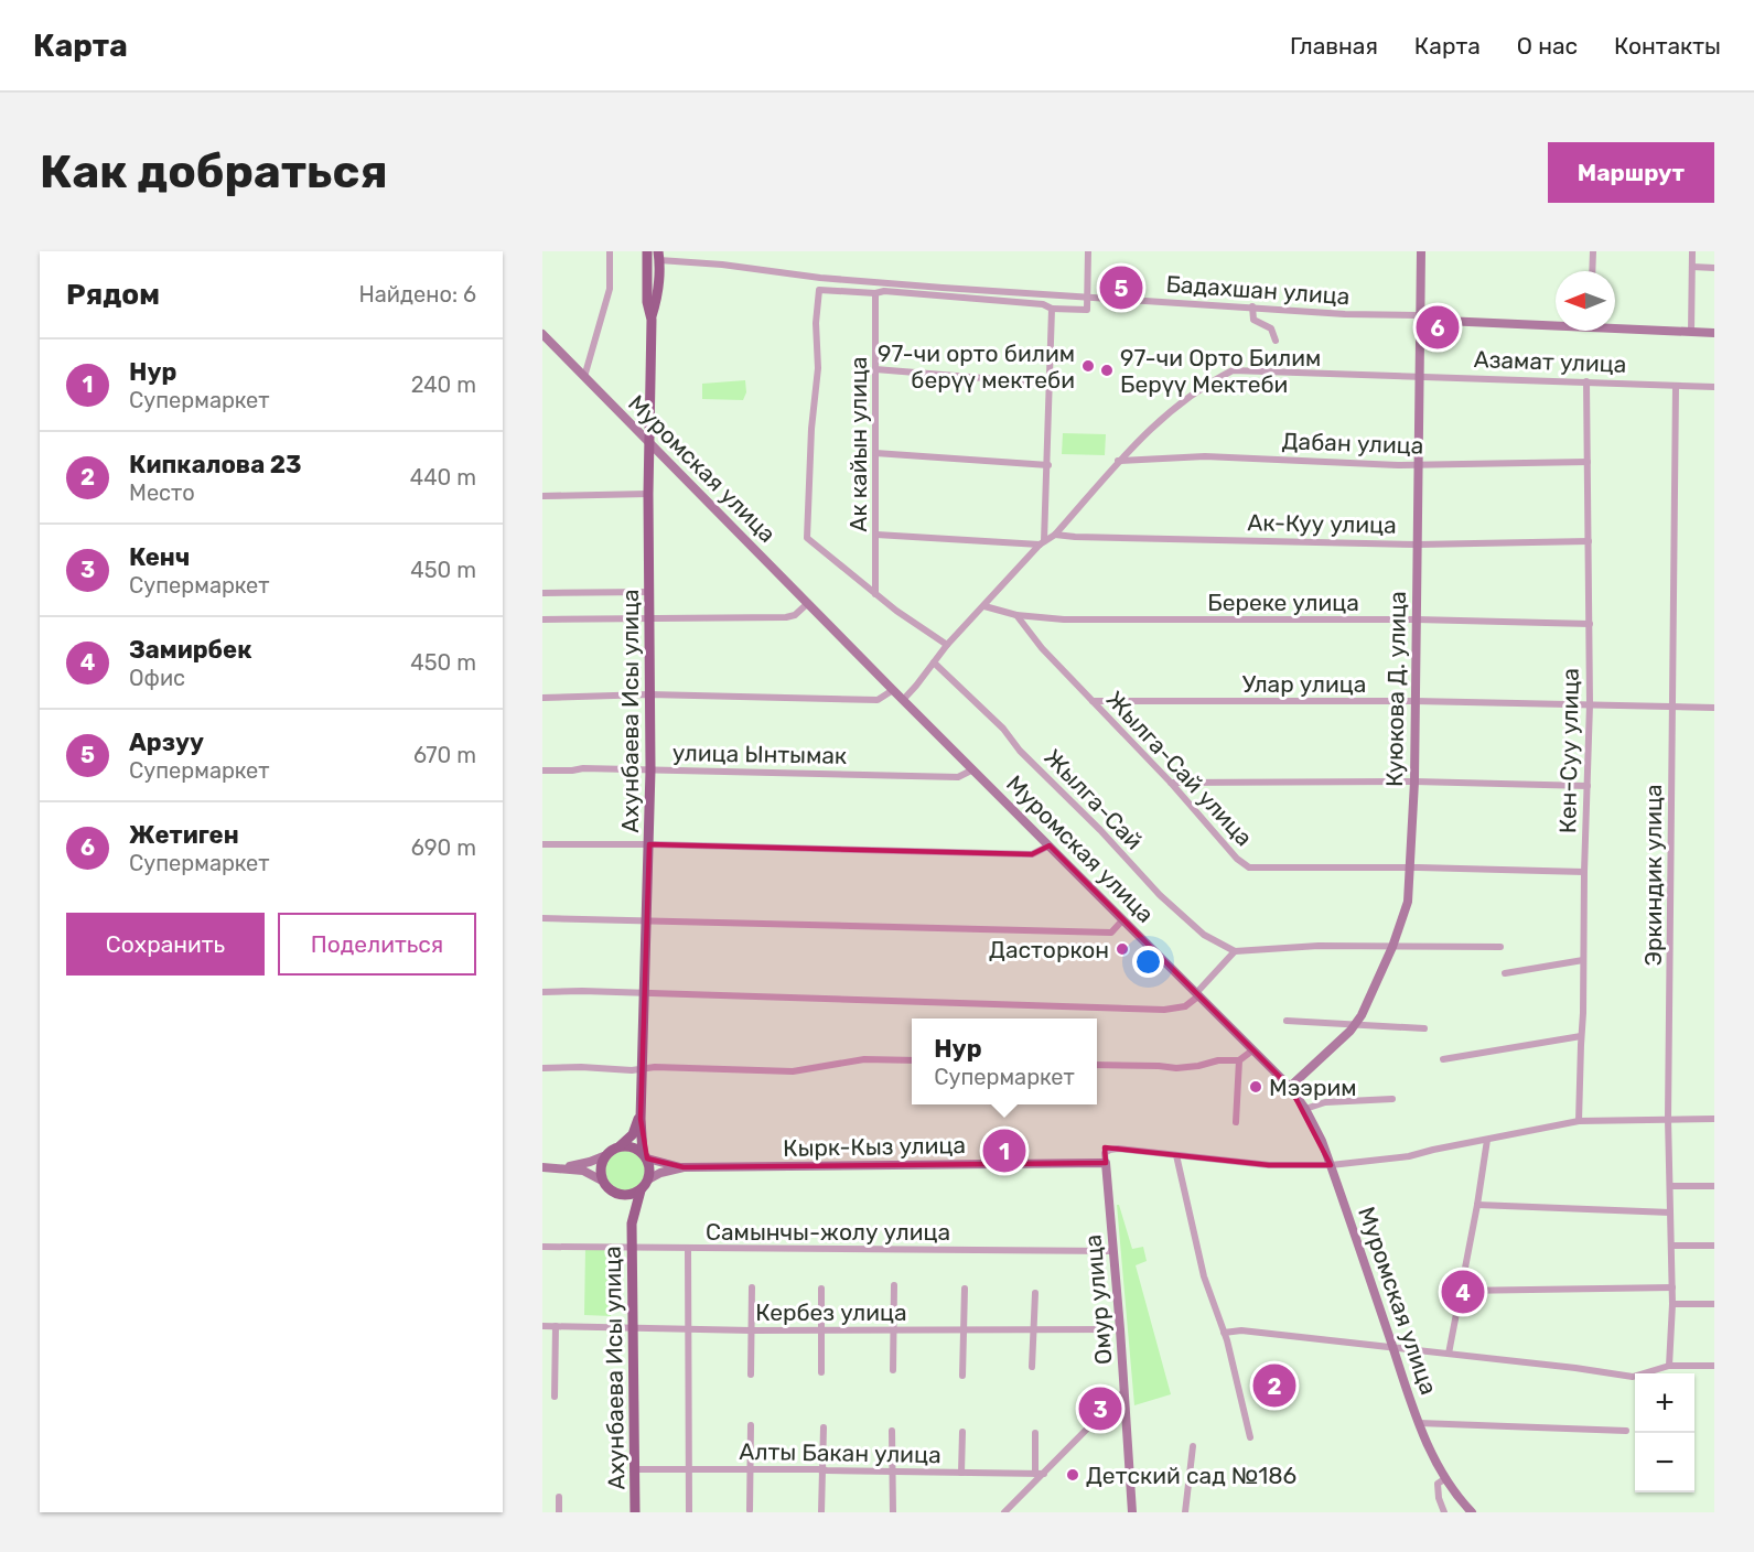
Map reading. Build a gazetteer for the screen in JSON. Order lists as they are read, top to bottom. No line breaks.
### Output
{"streets":{"main road":["Ахунбаева Исы улица"],"street":["Бадахшан улица","Азамат улица","Дабан улица","Ак кайын улица","Муромская улица","Ак-Куу улица","Береке улица","Улар улица","Куюкова Д. улица","Кен-Суу улица","улица Ынтымак","Жылга-Сай улица","Жылга-Сай","Эркиндик улица","Кырк-Кыз улица","Самынчы-жолу улица","Омур улица","Кербез улица","Алты Бакан улица"]},"crossings":[["Бадахшан улица","Куюкова Д. улица"],["Бадахшан улица","Ахунбаева Исы улица"],["Азамат улица","Дабан улица"],["Азамат улица","Ак-Куу улица"],["Азамат улица","Куюкова Д. улица"],["Азамат улица","Кен-Суу улица"],["Азамат улица","Эркиндик улица"],["Дабан улица","Куюкова Д. улица"],["Дабан улица","Кен-Суу улица"],["Муромская улица","Куюкова Д. улица"],["Муромская улица","Ахунбаева Исы улица"],["Муромская улица","улица Ынтымак"],["Ак-Куу улица","Куюкова Д. улица"],["Ак-Куу улица","Кен-Суу улица"],["Береке улица","Куюкова Д. улица"],["Береке улица","Кен-Суу улица"],["Береке улица","Жылга-Сай улица"],["Улар улица","Куюкова Д. улица"],["Улар улица","Кен-Суу улица"],["Улар улица","Жылга-Сай улица"],["Улар улица","Эркиндик улица"],["Куюкова Д. улица","Жылга-Сай улица"],["Ахунбаева Исы улица","улица Ынтымак"],["Ахунбаева Исы улица","Кырк-Кыз улица"],["Ахунбаева Исы улица","Самынчы-жолу улица"],["Ахунбаева Исы улица","Кербез улица"],["Ахунбаева Исы улица","Алты Бакан улица"],["Кен-Суу улица","Жылга-Сай улица"],["Кырк-Кыз улица","Омур улица"],["Самынчы-жолу улица","Омур улица"],["Омур улица","Кербез улица"]],"places":["97-чи орто билим берүү мектеби","97-чи Орто Билим Берүү Мектеби","Дасторкон","Мээрим","Детский сад №186"],"north":"left","page":{"header":"Карта","nav":["Главная","Карта","О нас","Контакты"],"buttons":["Маршрут",["Сохранить","Поделиться"]],"title":"Как добраться","heading":["Рядом","Найдено: 6"],"pins":["5","6","1","4","2","3"],"list":[{"mark":"1","name":"Нур","note":"Супермаркет","value":"240 m"},{"mark":"2","name":"Кипкалова 23","note":"Место","value":"440 m"},{"mark":"3","name":"Кенч","note":"Супермаркет","value":"450 m"},{"mark":"4","name":"Замирбек","note":"Офис","value":"450 m"},{"mark":"5","name":"Арзуу","note":"Супермаркет","value":"670 m"},{"mark":"6","name":"Жетиген","note":"Супермаркет","value":"690 m"}],"popup":["Нур","Супермаркет"],"map_buttons":["+","−"]}}
